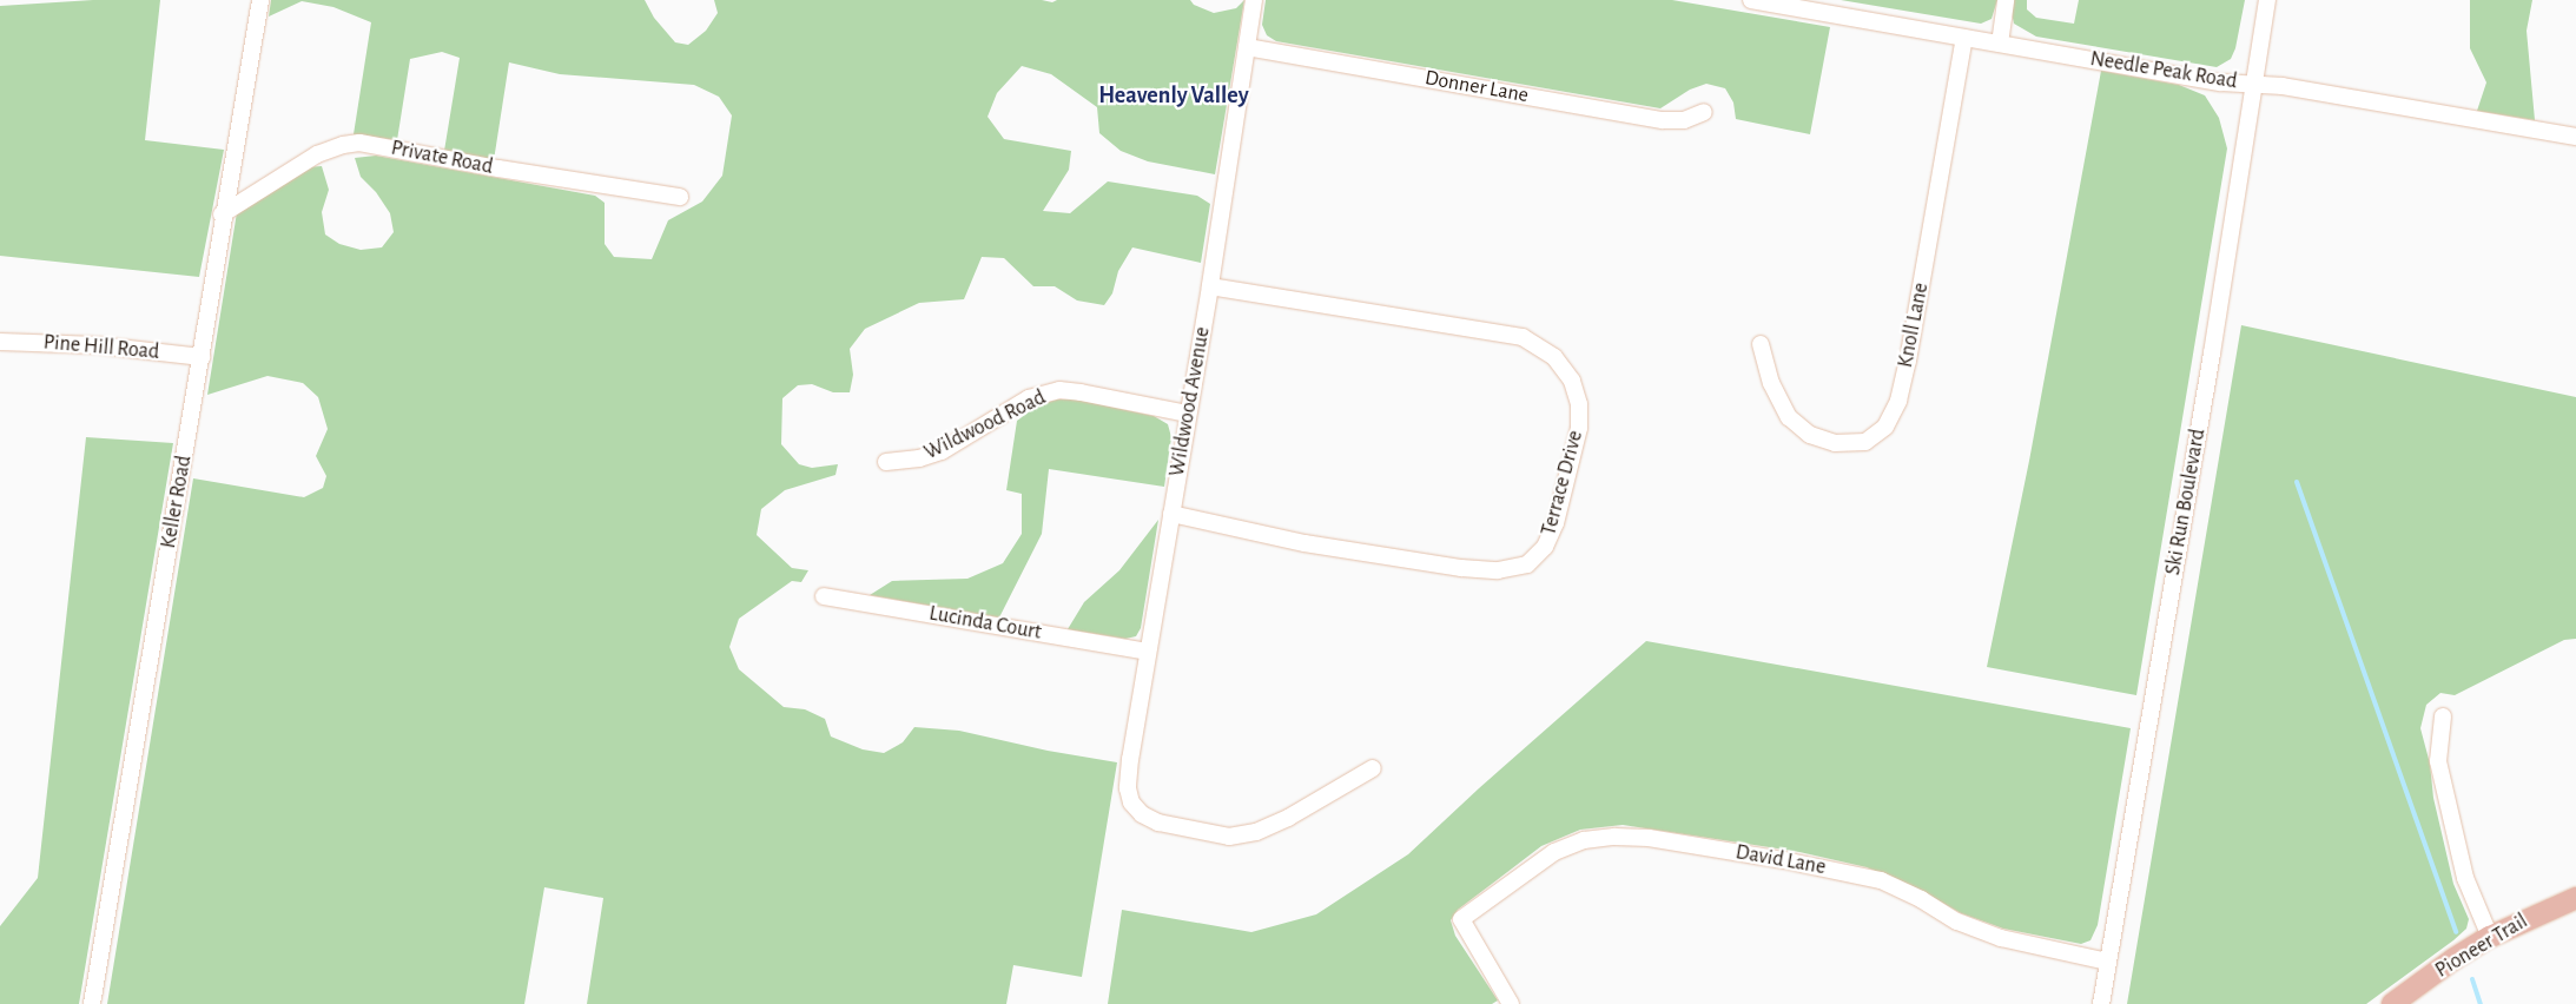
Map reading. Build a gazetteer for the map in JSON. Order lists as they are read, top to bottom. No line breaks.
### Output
{"streets":{"main road":["Pioneer Trail"],"street":["Needle Peak Road","Donner Lane","Private Road","Knoll Lane","Pine Hill Road","Wildwood Avenue","Wildwood Road","Terrace Drive","Keller Road","Ski Run Boulevard","Lucinda Court","David Lane"]},"crossings":[["Needle Peak Road","Knoll Lane"],["Needle Peak Road","Ski Run Boulevard"],["Donner Lane","Wildwood Avenue"],["Private Road","Keller Road"],["Pine Hill Road","Keller Road"],["Wildwood Avenue","Wildwood Road"],["Wildwood Avenue","Terrace Drive"],["Wildwood Avenue","Lucinda Court"],["Ski Run Boulevard","David Lane"]],"districts":["Heavenly Valley"]}
